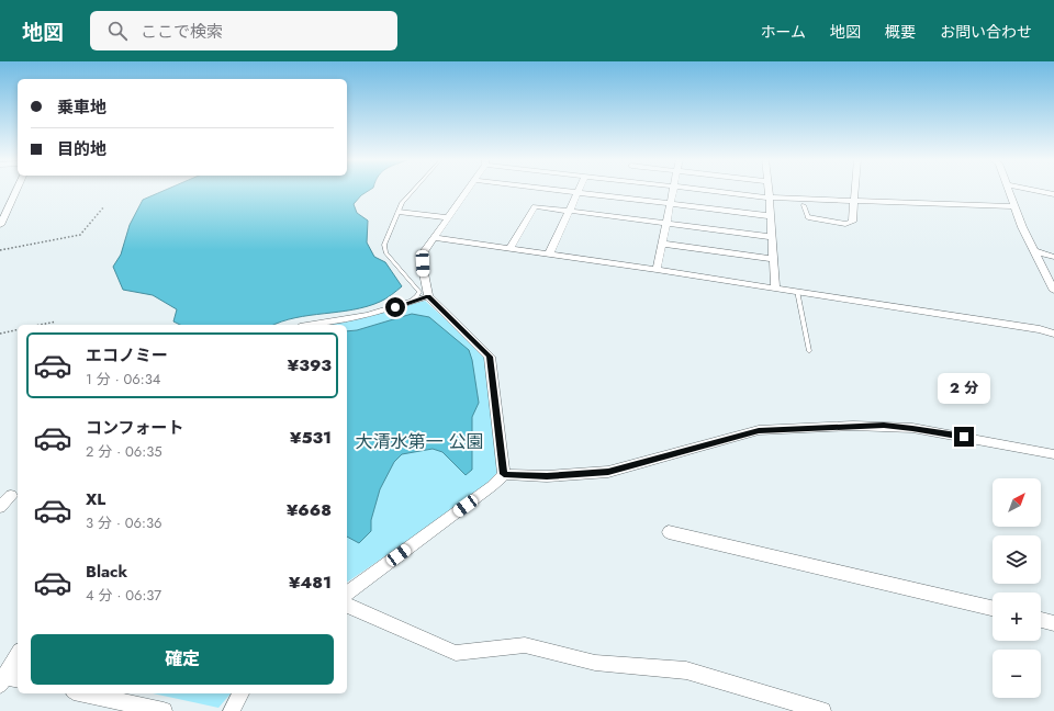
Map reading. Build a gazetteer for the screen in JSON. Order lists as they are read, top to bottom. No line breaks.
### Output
{"parks":["大清水第一 公園"],"north":"top right","page":{"header":"地図","search":"ここで検索","nav":["ホーム","地図","概要","お問い合わせ"],"banner":["乗車地","目的地"],"list":[{"name":"エコノミー","note":"1 分 · 06:34","value":"¥393"},{"name":"コンフォート","note":"2 分 · 06:35","value":"¥531"},{"name":"XL","note":"3 分 · 06:36","value":"¥668"},{"name":"Black","note":"4 分 · 06:37","value":"¥481"}],"bubble":"2 分","map_buttons":["+","−"],"buttons":"確定"}}
